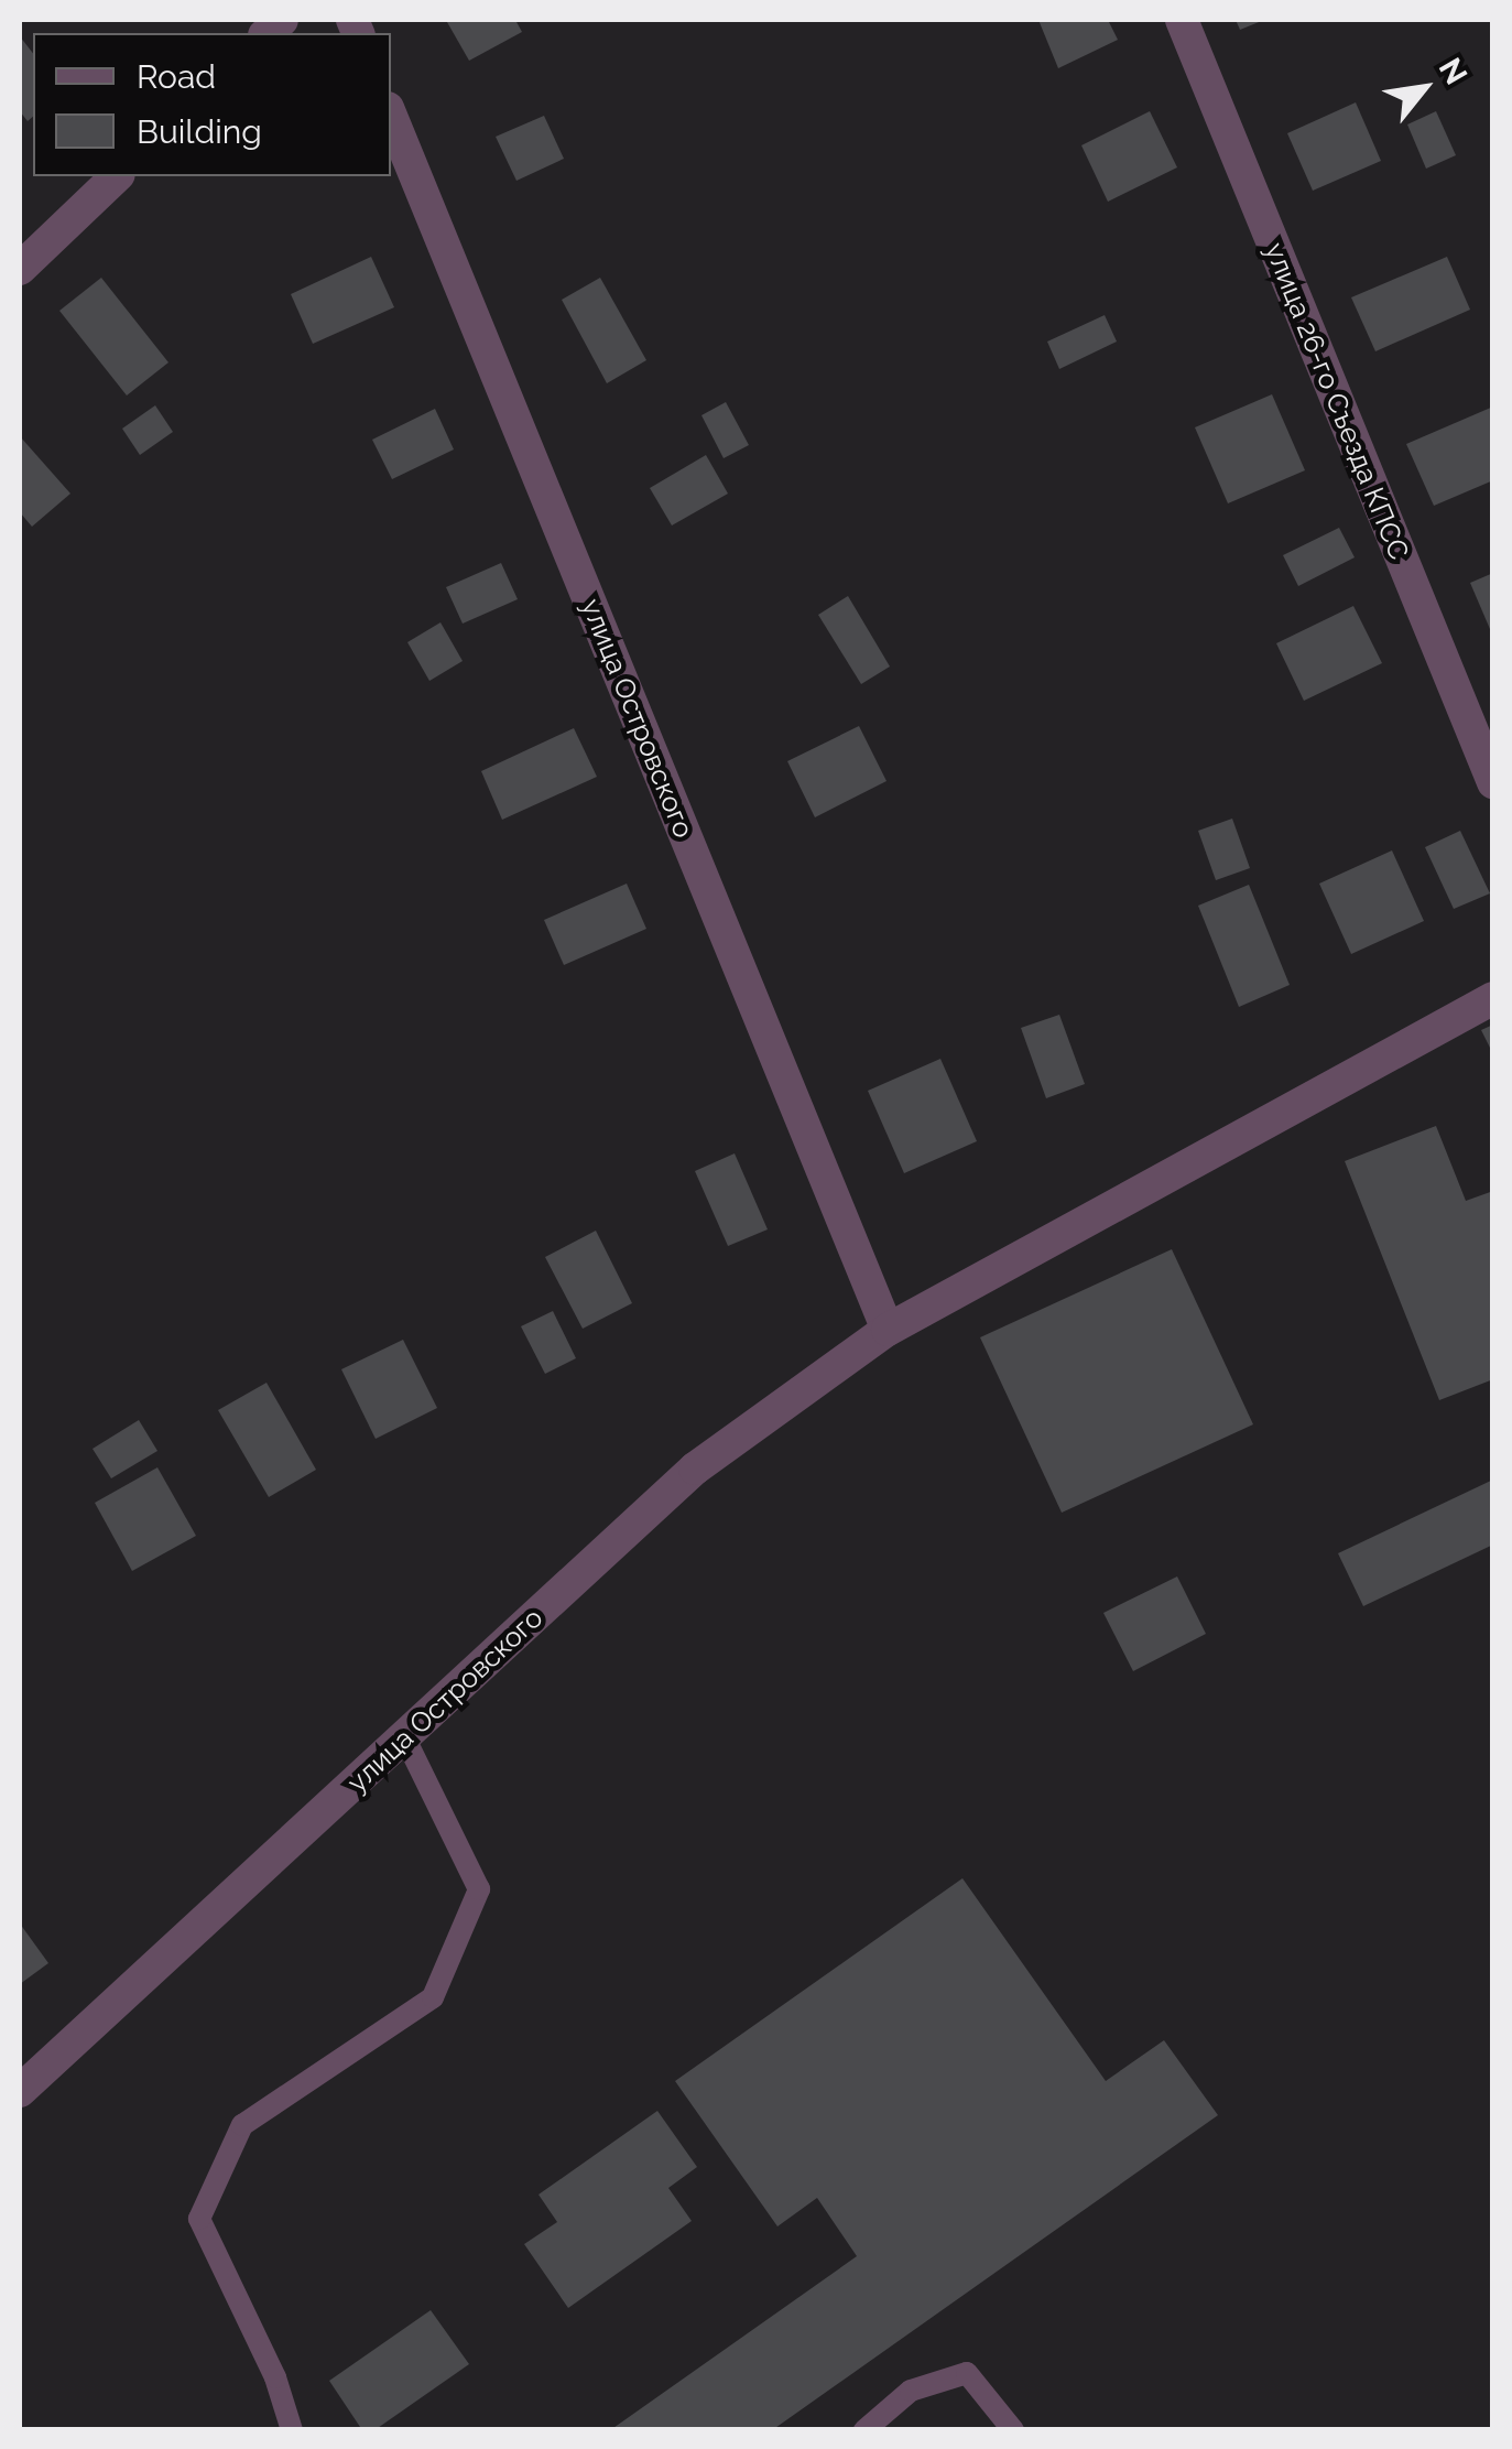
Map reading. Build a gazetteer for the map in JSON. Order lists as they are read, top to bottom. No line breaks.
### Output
{"streets":{"street":["улица 26-го Съезда КПСС","улица Островского"]},"legend":["Road","Building"],"north":"top right"}
